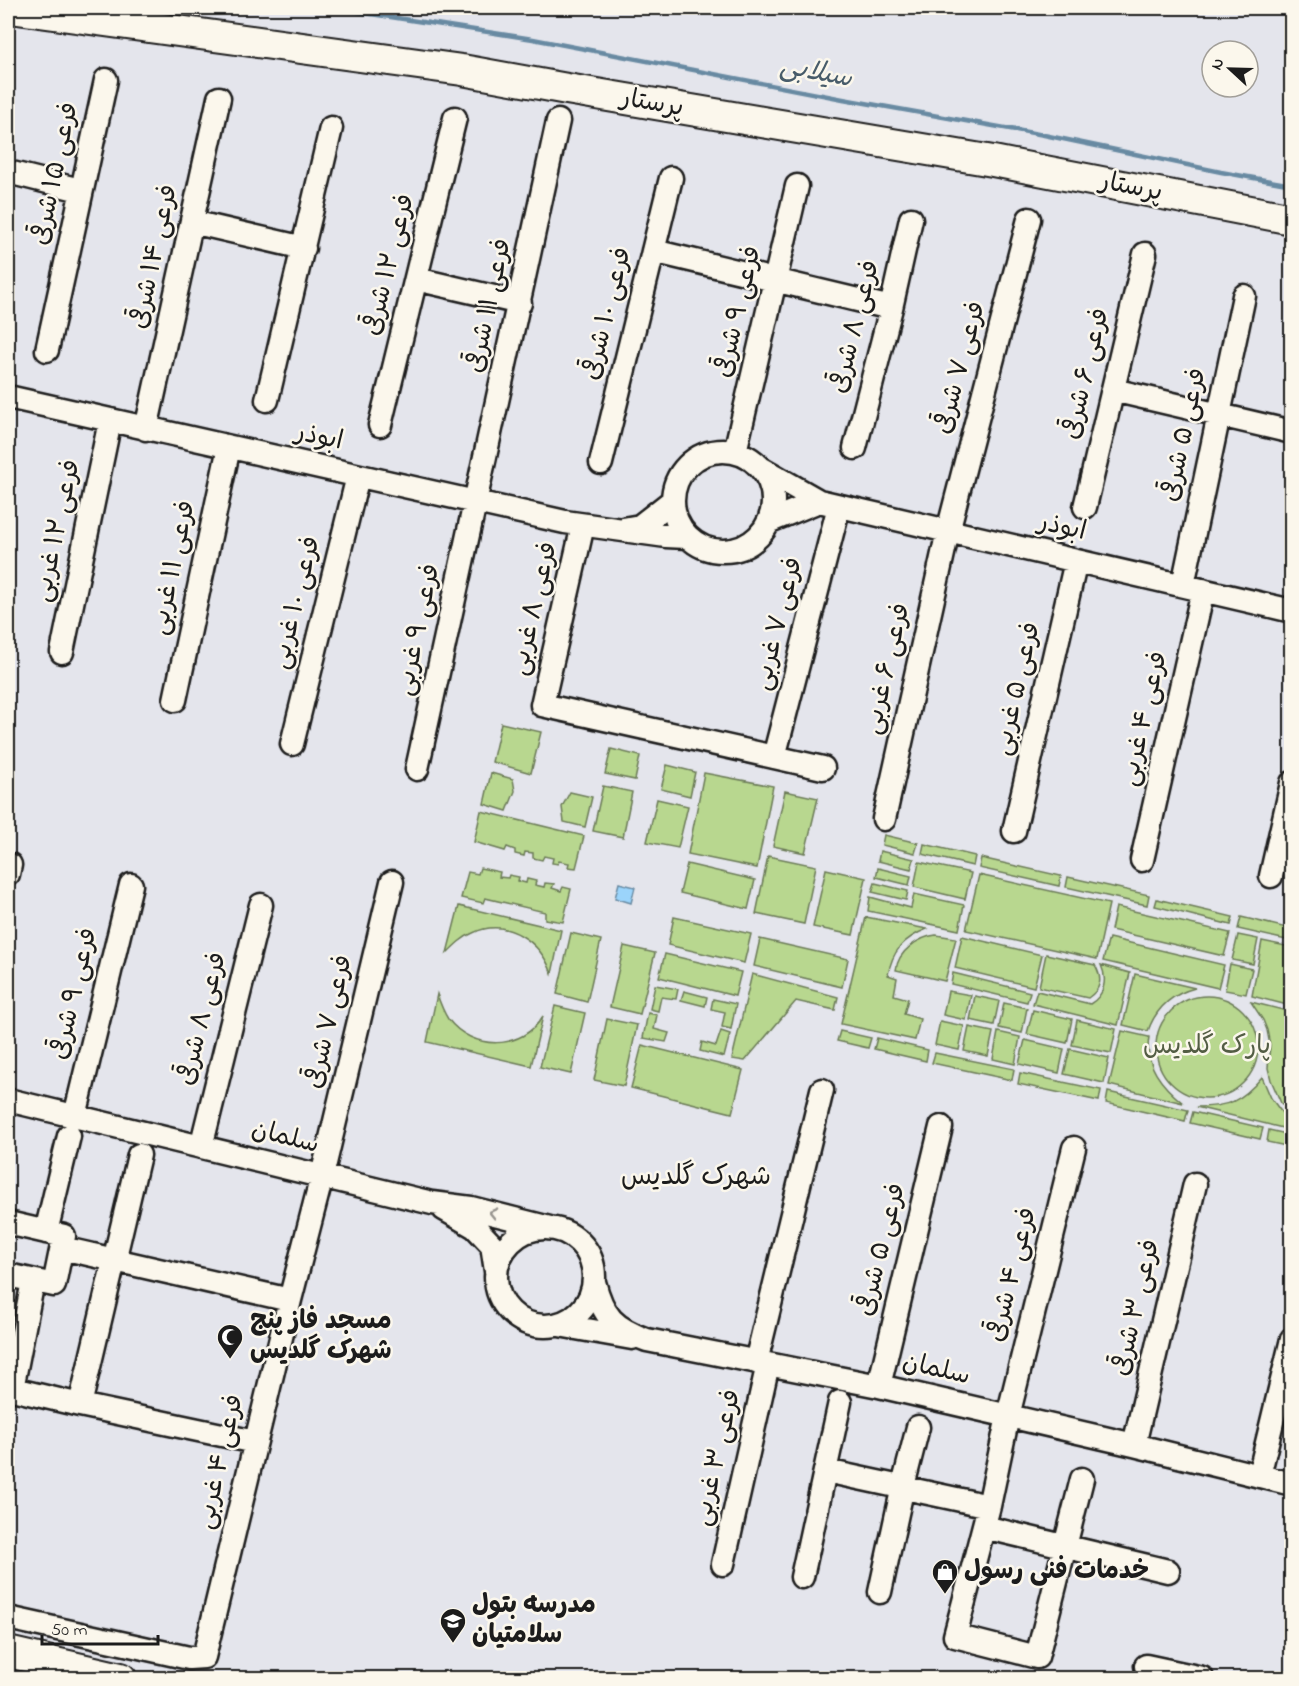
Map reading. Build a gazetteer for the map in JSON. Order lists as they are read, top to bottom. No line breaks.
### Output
{"streets":{"main road":["پرستار"],"street":["فرعی ۱۵ شرقی","فرعی ۱۴ شرقی","فرعی ۱۲ شرقی","فرعی ۱۱ شرقی","فرعی ۹ شرقی","فرعی ۱۰ شرقی","فرعی ۸ شرقی","فرعی ۷ شرقی","فرعی ۶ شرقی","فرعی ۵ شرقی","ابوذر","فرعی ۱۲ غربی","فرعی ۱۱ غربی","فرعی ۱۰ غربی","فرعی ۸ غربی","فرعی ۷ غربی","فرعی ۹ غربی","فرعی ۶ غربی","فرعی ۵ غربی","فرعی ۴ غربی","سلمان","فرعی ۴ شرقی","فرعی ۳ شرقی","فرعی ۳ غربی"]},"crossings":[["فرعی ۱۴ شرقی","ابوذر"],["فرعی ۱۱ شرقی","ابوذر"],["فرعی ۱۱ شرقی","فرعی ۹ غربی"],["فرعی ۹ شرقی","ابوذر"],["فرعی ۹ شرقی","سلمان"],["فرعی ۸ شرقی","سلمان"],["فرعی ۷ شرقی","ابوذر"],["فرعی ۷ شرقی","فرعی ۶ غربی"],["فرعی ۷ شرقی","فرعی ۴ غربی"],["فرعی ۷ شرقی","سلمان"],["فرعی ۵ شرقی","ابوذر"],["فرعی ۵ شرقی","فرعی ۴ غربی"],["فرعی ۵ شرقی","سلمان"],["ابوذر","فرعی ۱۲ غربی"],["ابوذر","فرعی ۱۱ غربی"],["ابوذر","فرعی ۱۰ غربی"],["ابوذر","فرعی ۸ غربی"],["ابوذر","فرعی ۷ غربی"],["ابوذر","فرعی ۹ غربی"],["ابوذر","فرعی ۶ غربی"],["ابوذر","فرعی ۵ غربی"],["ابوذر","فرعی ۴ غربی"],["فرعی ۸ غربی","فرعی ۷ غربی"],["فرعی ۴ غربی","سلمان"],["سلمان","فرعی ۴ شرقی"],["سلمان","فرعی ۳ شرقی"],["سلمان","فرعی ۳ غربی"]],"districts":["شهرک گلدیس"],"water":["سیلابی"],"parks":["پارک گلدیس"],"places":{"mosque":["مسجد فاز پنج شهرک گلدیس"],"shop":["خدمات فنی رسول"],"school or university":["مدرسه بتول سلامتیان"]},"scale_bar":"50 m","north":"left"}
